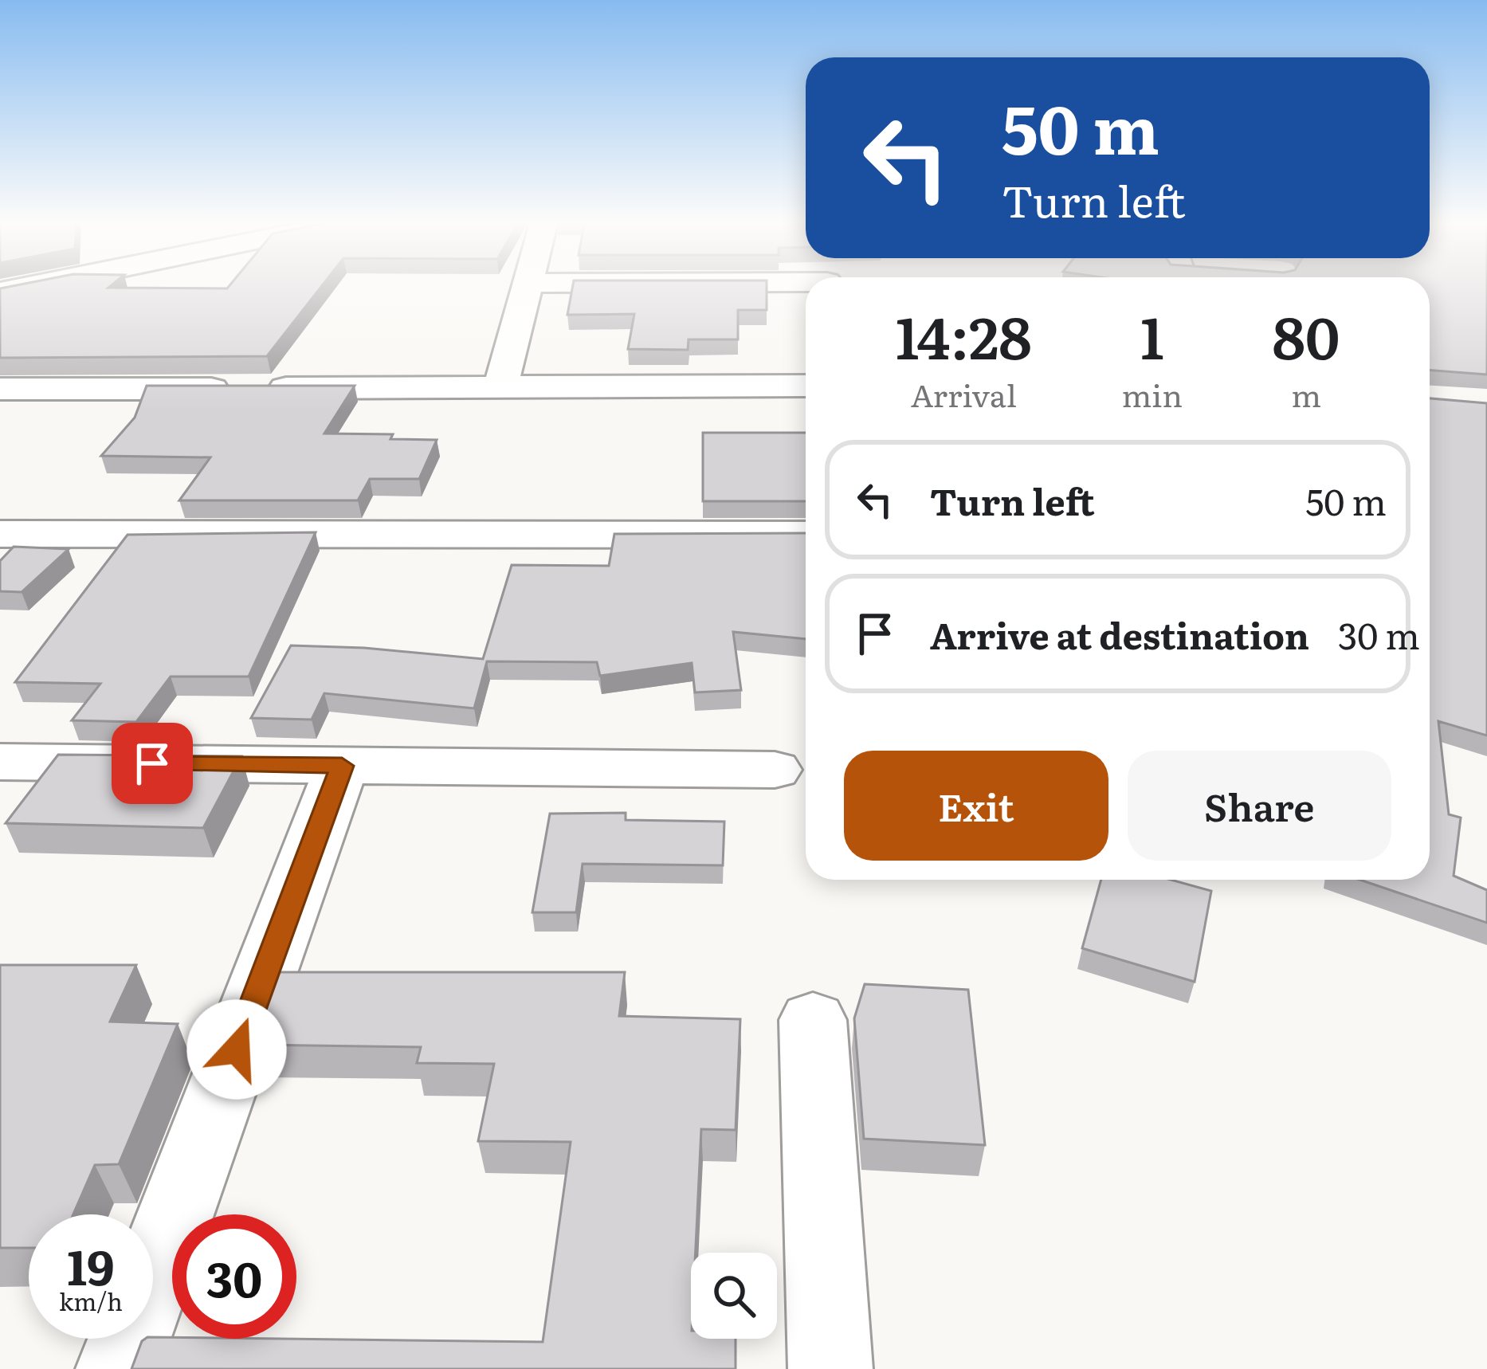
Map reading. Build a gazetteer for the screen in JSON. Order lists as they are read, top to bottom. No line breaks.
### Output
{"page":{"turn":["50 m","Turn left"],"eta":["14:28","Arrival","1","min","80","m"],"list":[{"name":"Turn left","value":"50 m"},{"name":"Arrive at destination","value":"30 m"}],"buttons":["Exit","Share"],"speed":"19 km/h","limit":"30"}}
